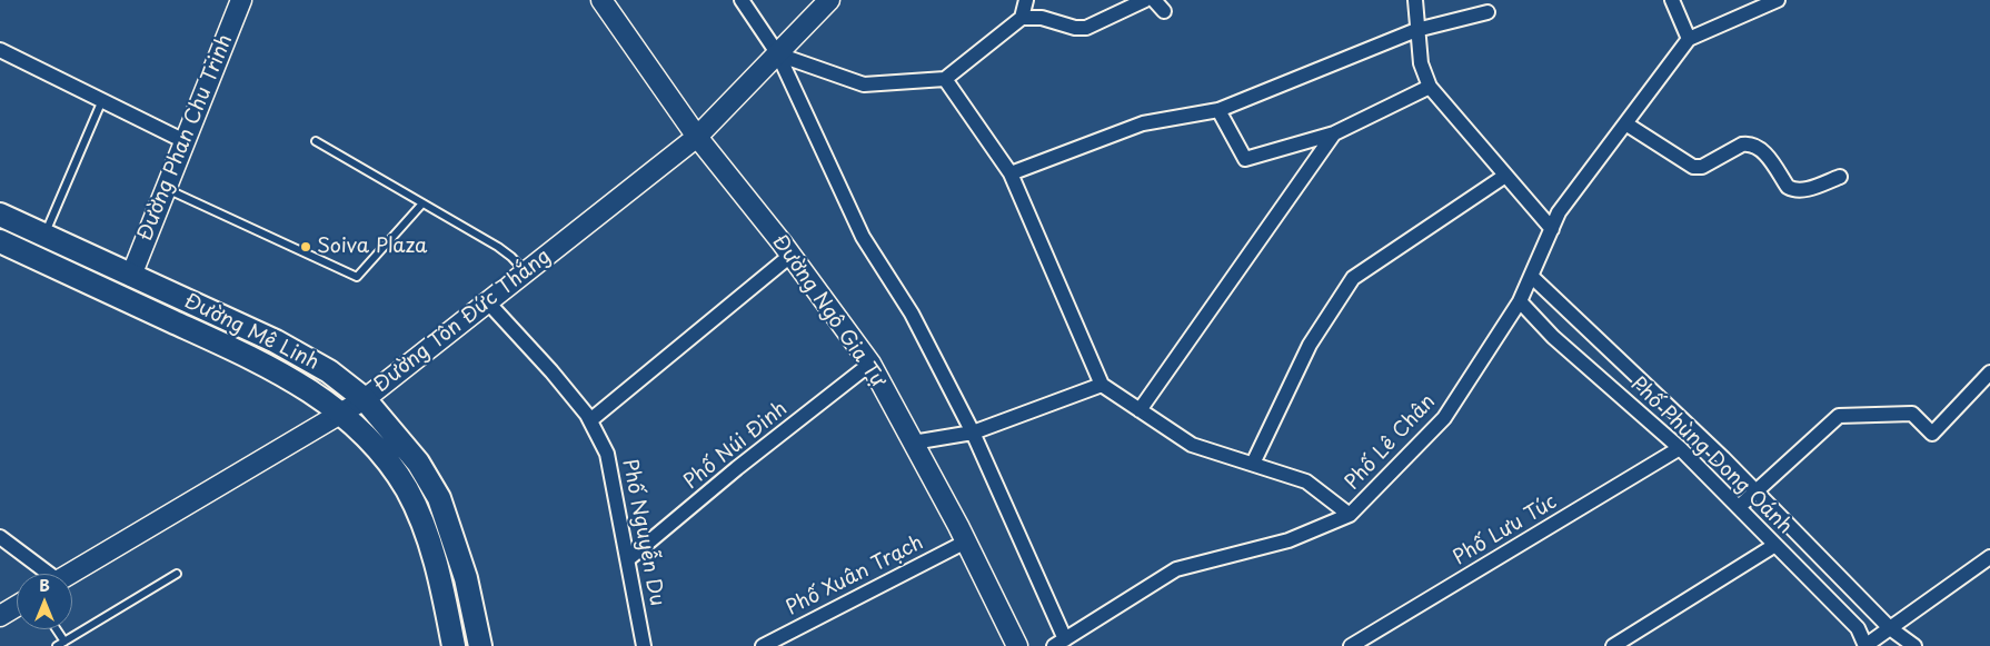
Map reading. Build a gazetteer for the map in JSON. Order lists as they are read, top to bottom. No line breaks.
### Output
{"streets":{"main road":["Đường Mê Linh"],"street":["Đường Phan Chu Trinh","Đường Ngô Gia Tự","Đường Tôn Đức Thắng","Phố Lê Chân","Phố Núi Đinh","Phố Phùng Dong Oánh","Phố Lưu Túc","Phố Nguyễn Du","Phố Xuân Trạch"]},"crossings":[["Đường Phan Chu Trinh","Đường Mê Linh"],["Đường Ngô Gia Tự","Đường Tôn Đức Thắng"],["Đường Ngô Gia Tự","Phố Núi Đinh"],["Đường Ngô Gia Tự","Phố Xuân Trạch"],["Đường Tôn Đức Thắng","Đường Mê Linh"],["Đường Tôn Đức Thắng","Phố Nguyễn Du"],["Phố Lê Chân","Phố Phùng Dong Oánh"],["Phố Núi Đinh","Phố Nguyễn Du"],["Phố Phùng Dong Oánh","Phố Lưu Túc"]],"places":["Soiva Plaza"],"north":"top"}
